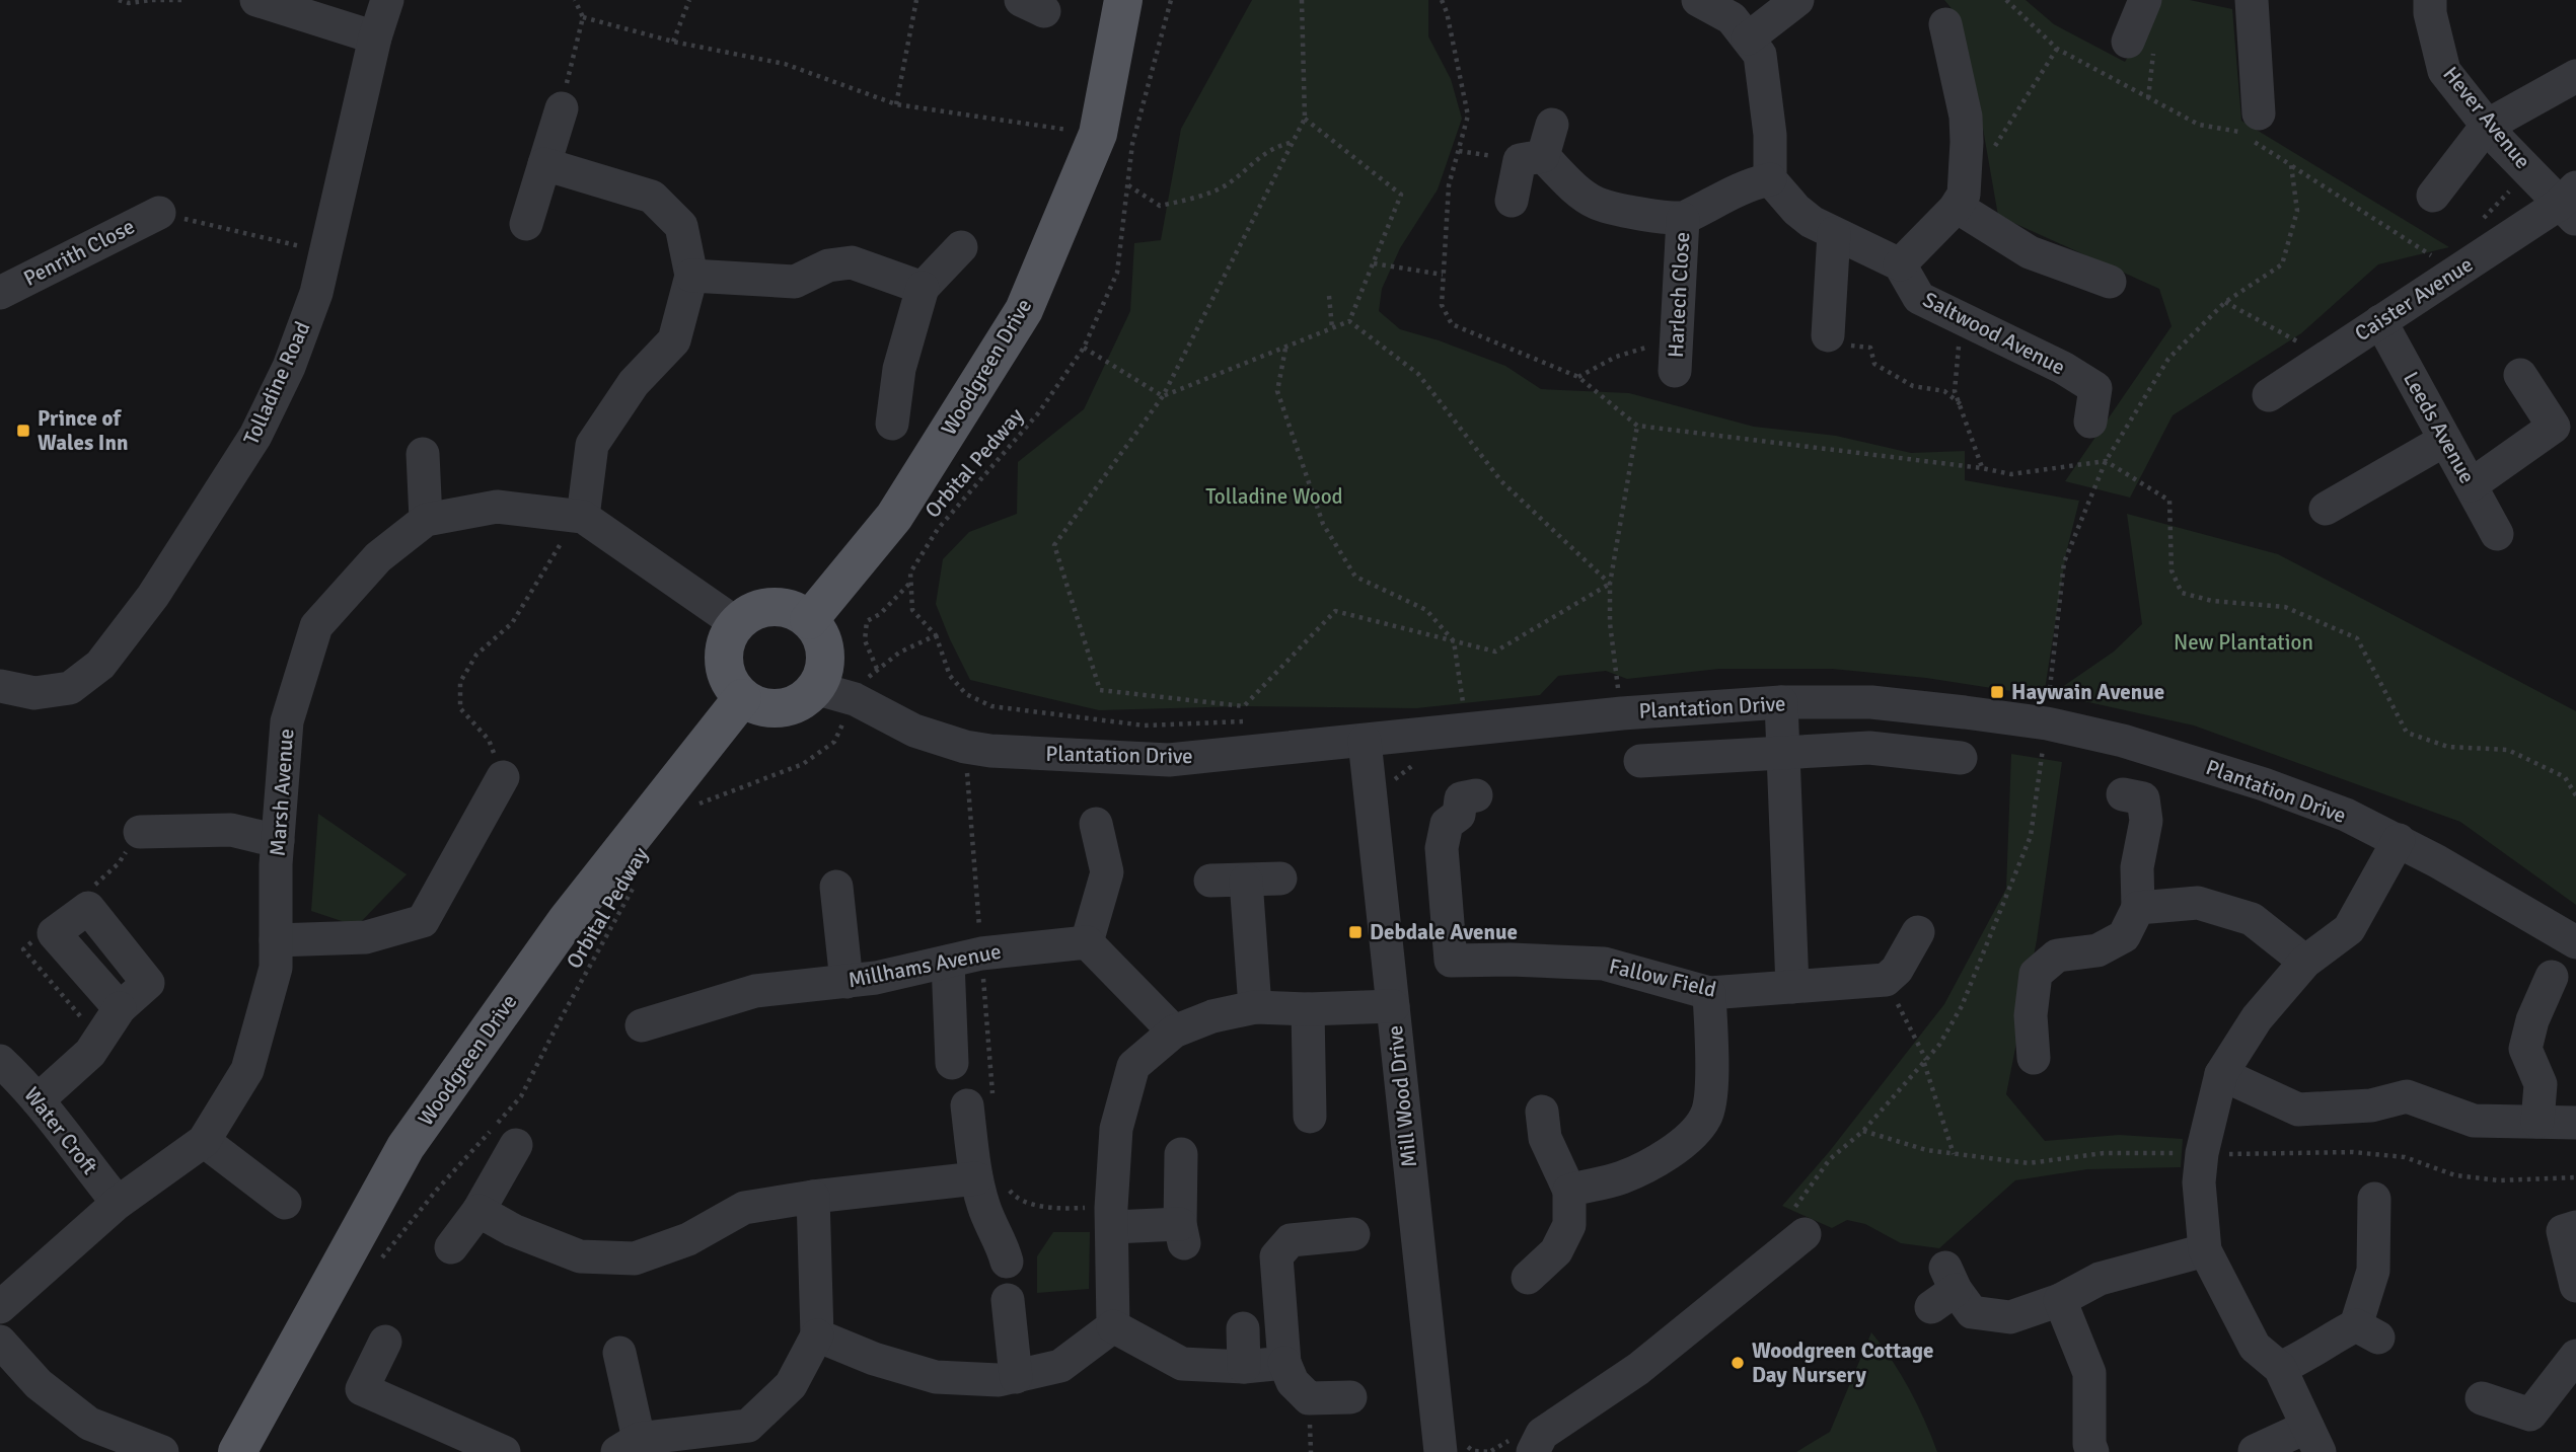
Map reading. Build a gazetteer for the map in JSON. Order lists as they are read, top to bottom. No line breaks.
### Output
{"streets":{"main road":["Woodgreen Drive"],"street":["Hever Avenue","Penrith Close","Harlech Close","Caister Avenue","Saltwood Avenue","Tolladine Road","Leeds Avenue","Plantation Drive","Marsh Avenue","Millhams Avenue","Fallow Field","Mill Wood Drive","Water Croft"],"path":["Orbital Pedway"]},"crossings":[["Hever Avenue","Caister Avenue"],["Caister Avenue","Leeds Avenue"],["Woodgreen Drive","Plantation Drive"],["Woodgreen Drive","Marsh Avenue"],["Plantation Drive","Marsh Avenue"],["Plantation Drive","Mill Wood Drive"],["Marsh Avenue","Water Croft"]],"parks":["Tolladine Wood","New Plantation"],"places":{"transit":["Prince of Wales Inn","Haywain Avenue","Debdale Avenue"],"other":["Woodgreen Cottage Day Nursery"]}}
